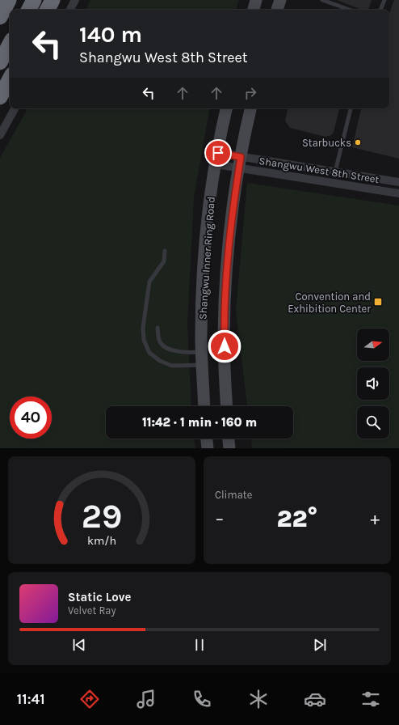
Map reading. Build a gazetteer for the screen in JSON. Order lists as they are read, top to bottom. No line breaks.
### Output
{"streets":{"street":["Shangwu West 8th Street","Shangwu Inner Ring Road"]},"crossings":[["Shangwu West 8th Street","Shangwu Inner Ring Road"]],"places":{"other":["Starbucks"],"transit":["Convention and Exhibition Center"]},"north":"right","page":{"turn":["140 m","Shangwu West 8th Street"],"limit":"40","trip":"11:42 · 1 min · 160 m","tile":"Climate","heat":["−","22°","+"],"song":["Static Love","Velvet Ray"],"tabs":"11:41","gauge":["29","km/h"]}}
